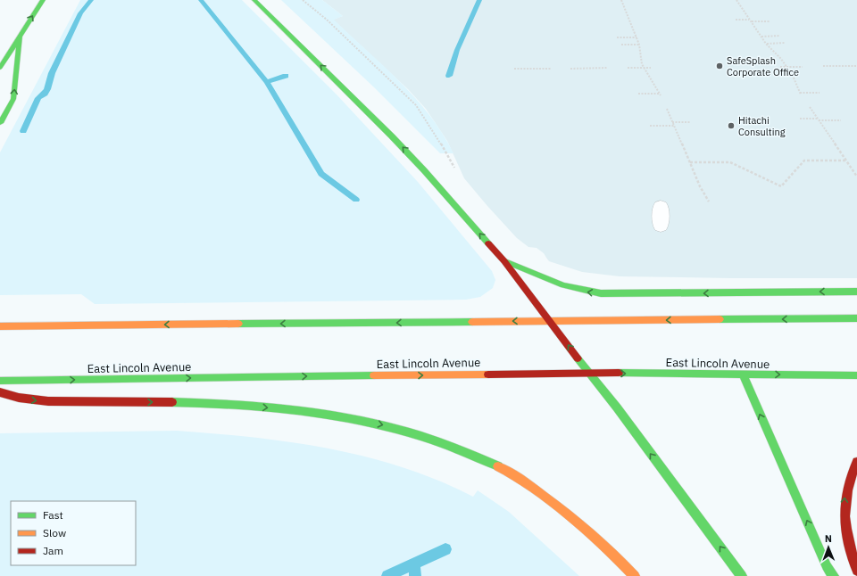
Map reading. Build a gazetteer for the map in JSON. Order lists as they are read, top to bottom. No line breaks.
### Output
{"streets":{"main road":["East Lincoln Avenue"]},"places":["SafeSplash Corporate Office","Hitachi Consulting"],"legend":["Fast","Slow","Jam"],"north":"top"}
